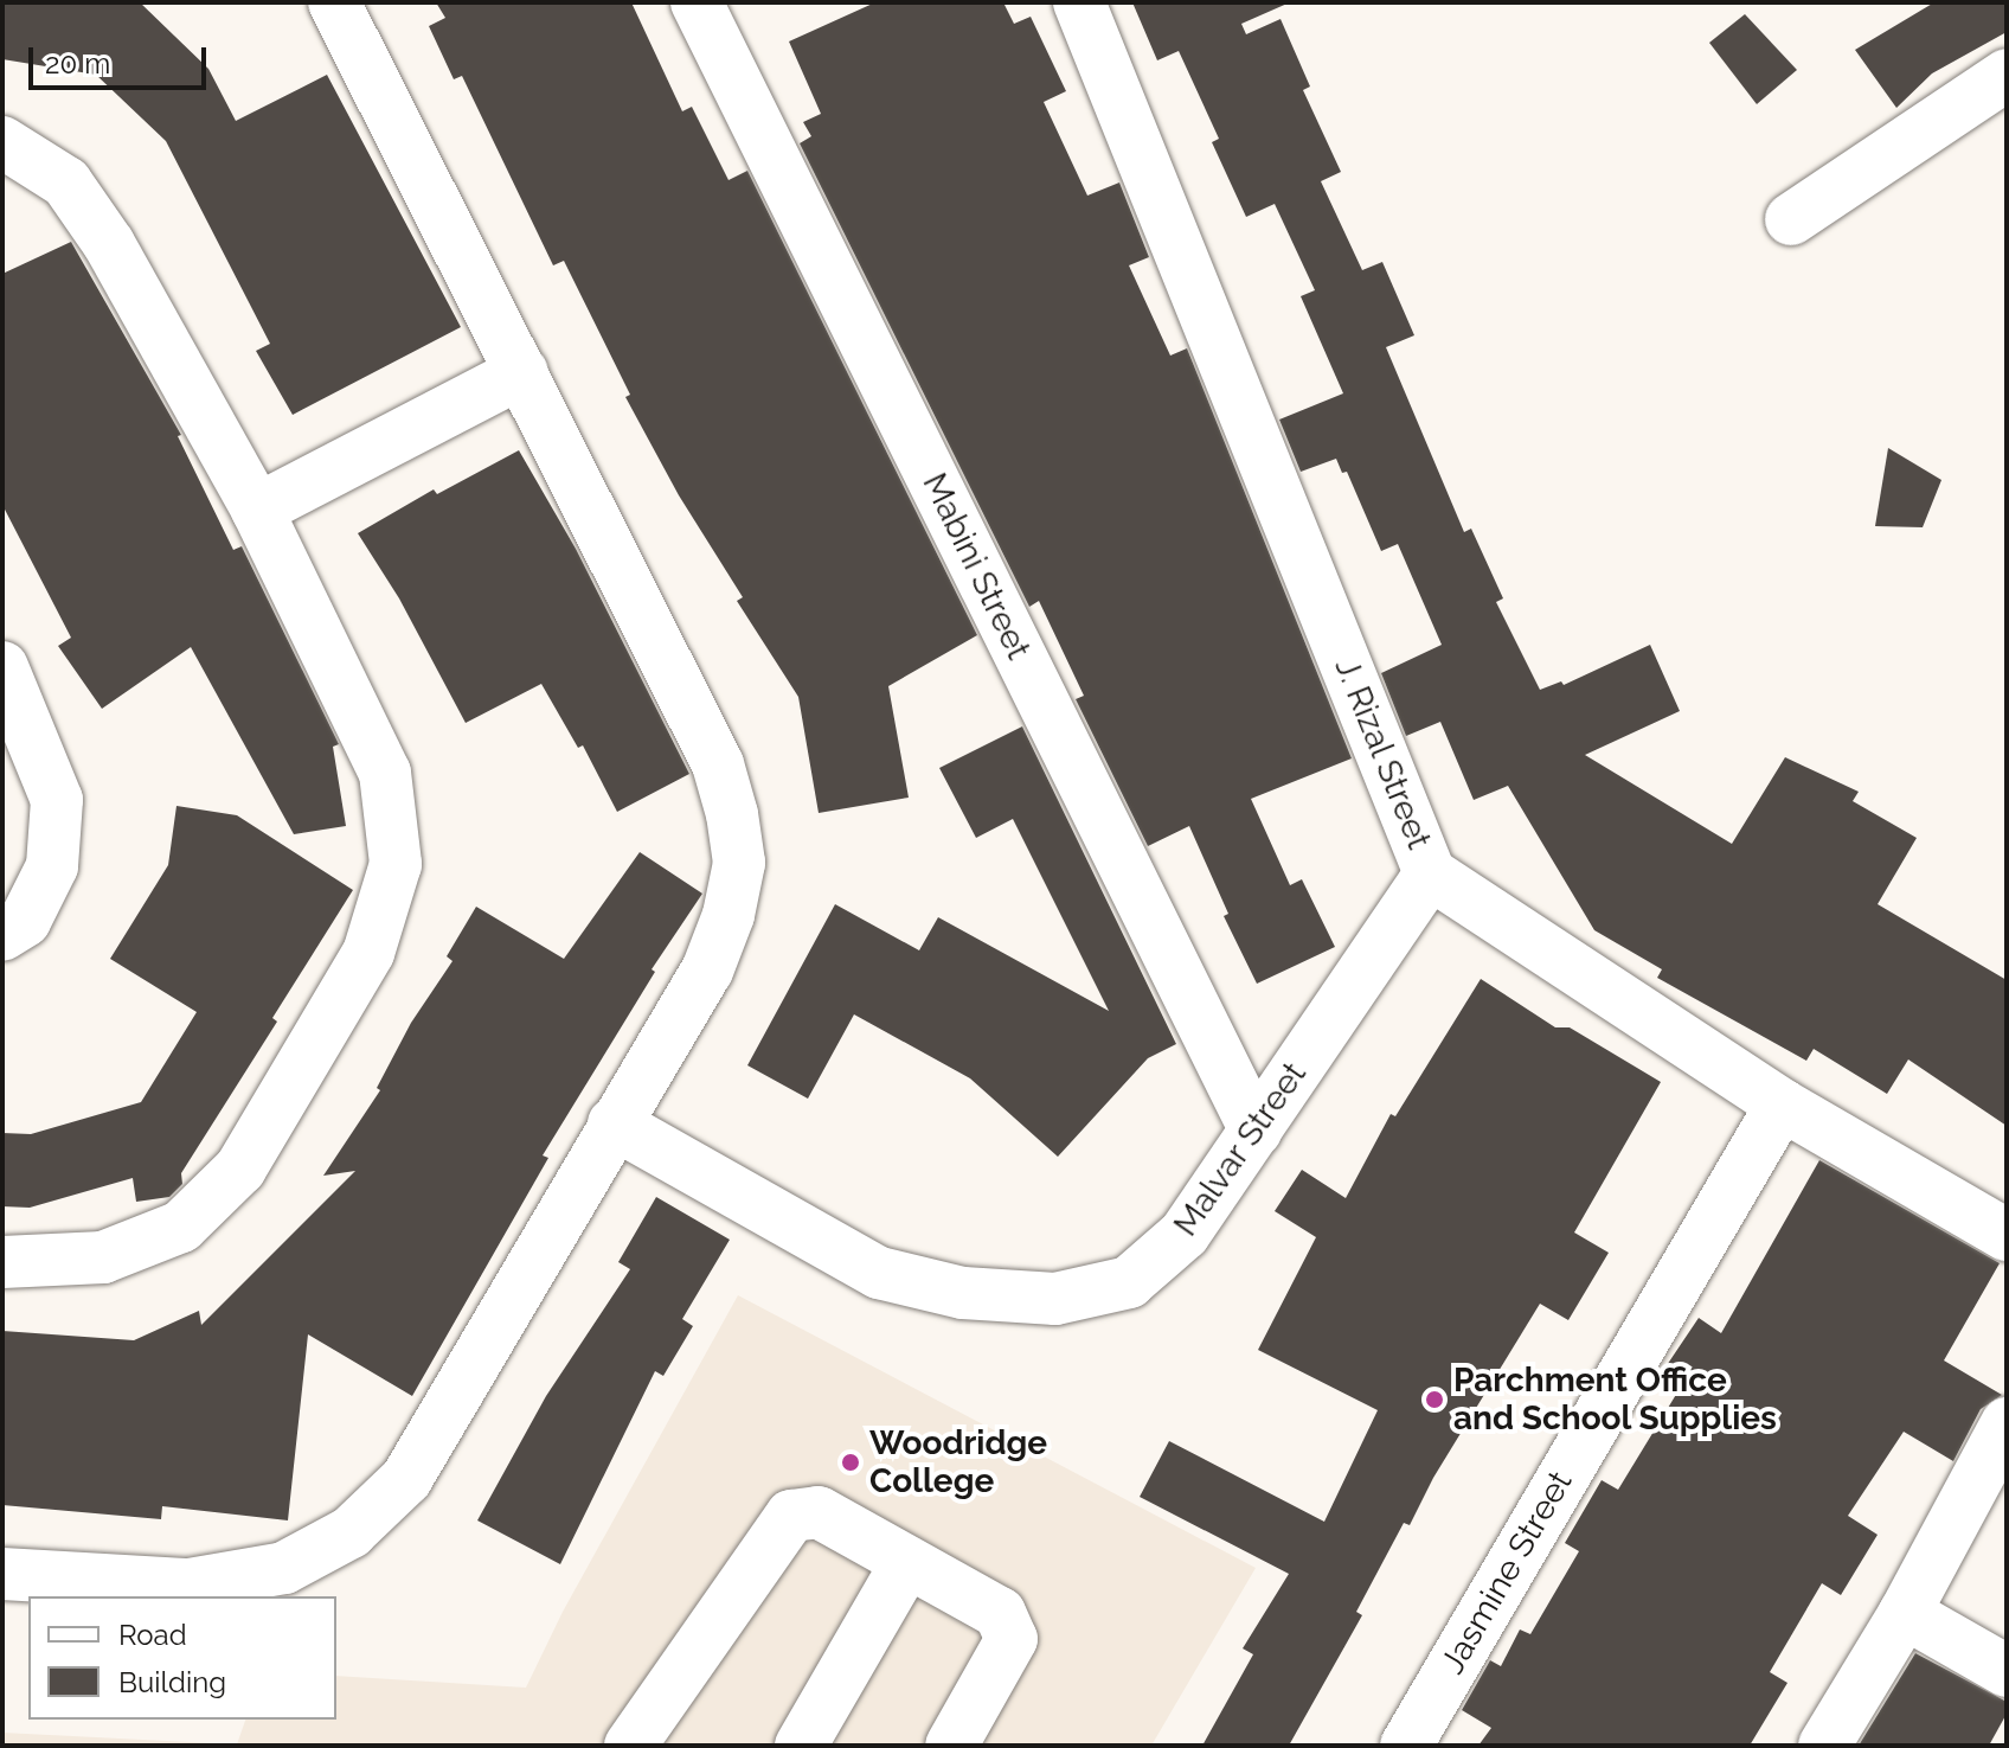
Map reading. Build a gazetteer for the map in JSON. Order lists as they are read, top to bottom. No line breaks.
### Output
{"streets":{"street":["Mabini Street","J. Rizal Street","Malvar Street","Jasmine Street"]},"crossings":[["Mabini Street","Malvar Street"],["J. Rizal Street","Malvar Street"],["J. Rizal Street","Jasmine Street"]],"places":["Parchment Office and School Supplies","Woodridge College"],"legend":["Road","Building"],"scale_bar":"20 m"}
